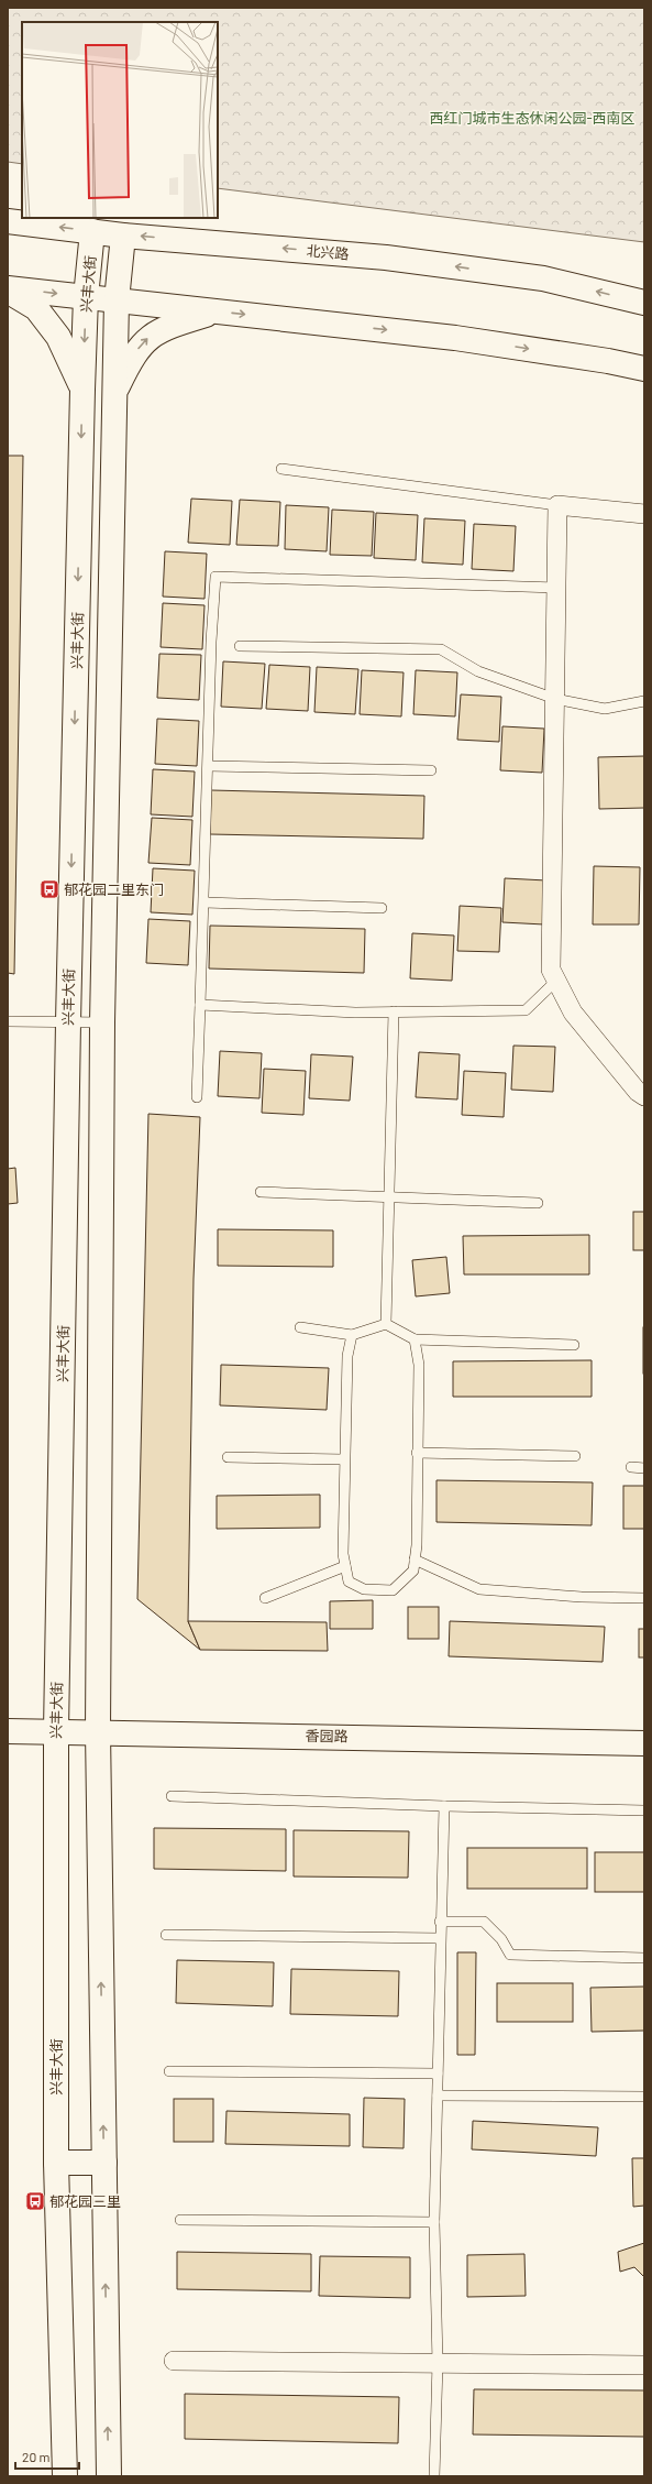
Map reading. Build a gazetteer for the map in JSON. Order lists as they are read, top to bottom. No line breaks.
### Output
{"streets":{"main road":["北兴路","兴丰大街","香园路"]},"crossings":[["北兴路","兴丰大街"],["兴丰大街","香园路"]],"parks":["西红门城市生态休闲公园-西南区"],"places":{"bus stop":["郁花园二里东门","郁花园三里"]},"scale_bar":"20 m"}
